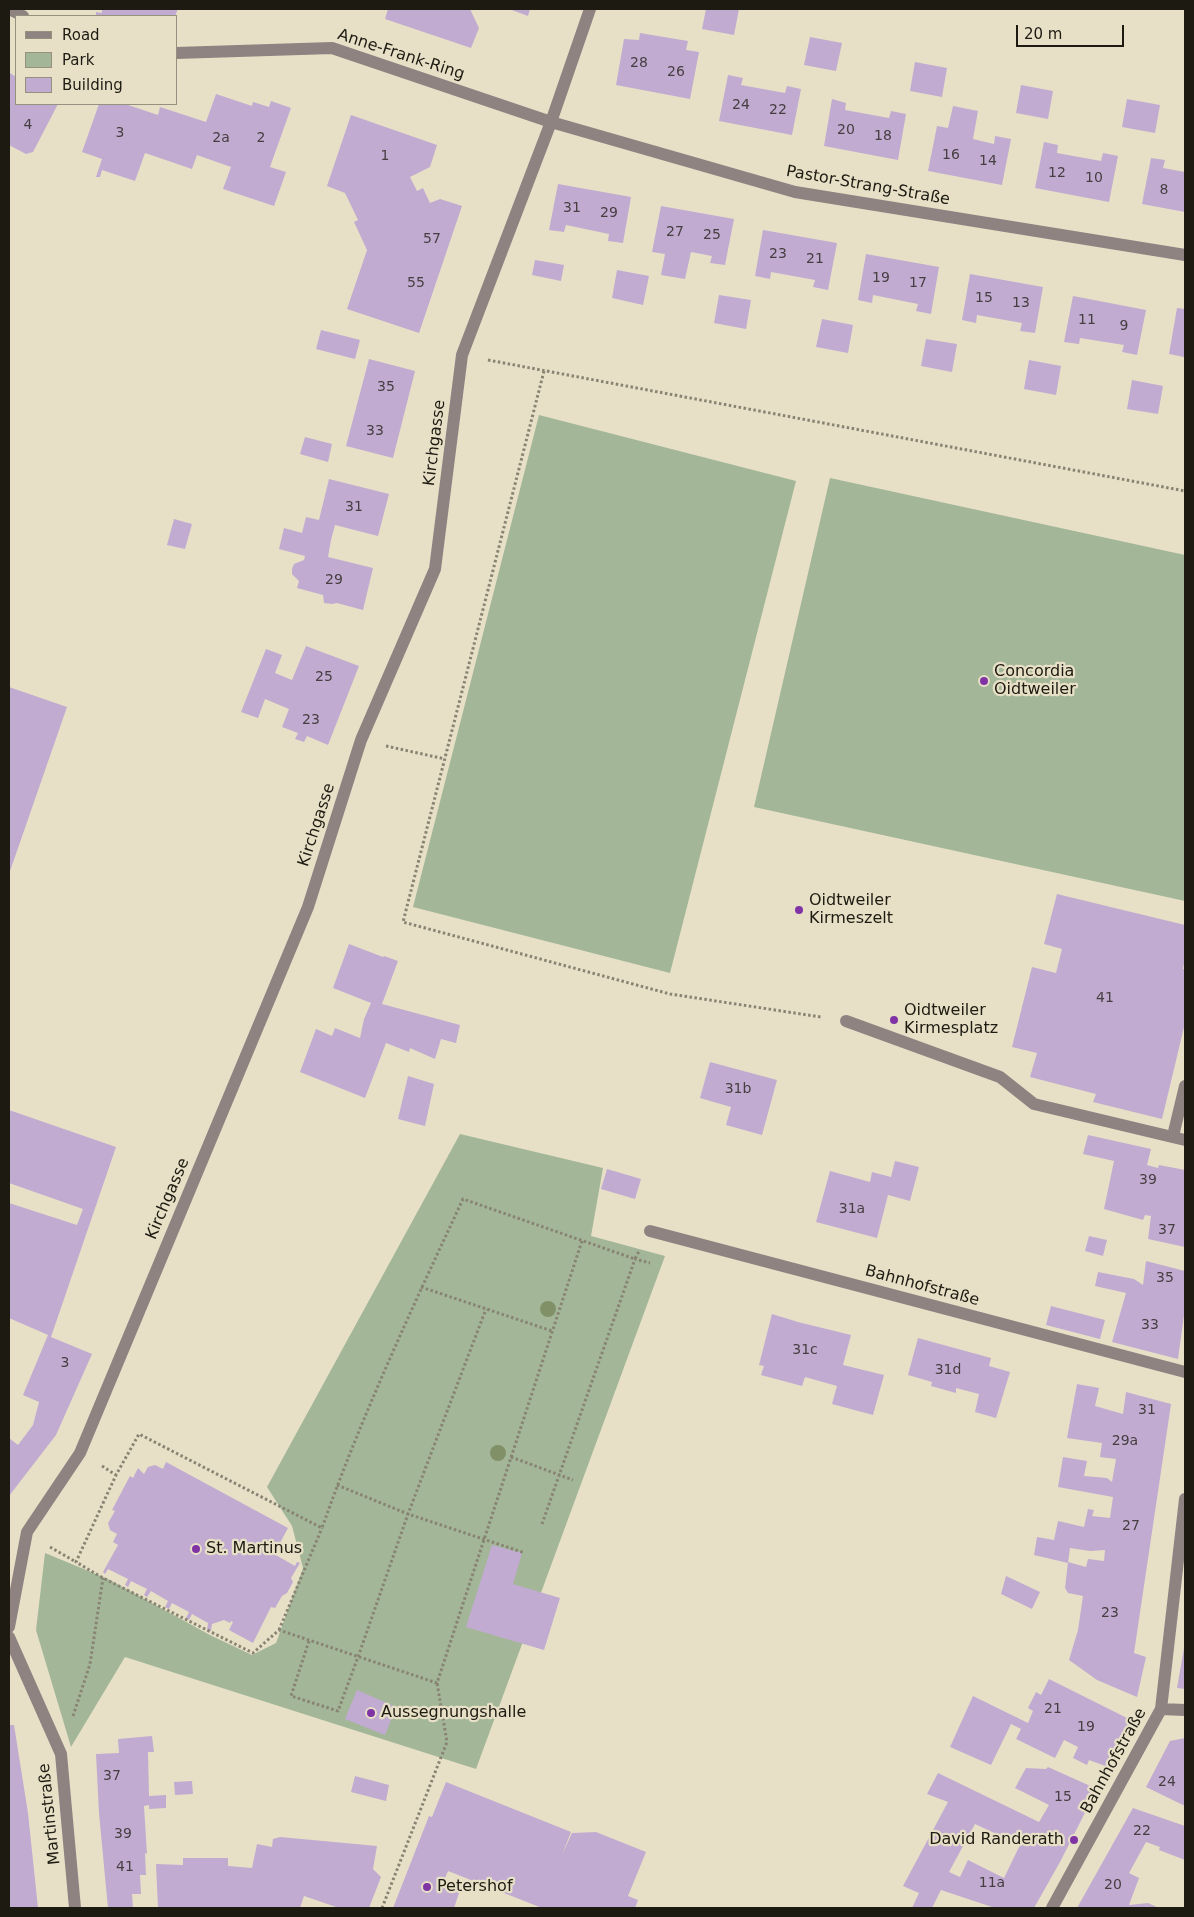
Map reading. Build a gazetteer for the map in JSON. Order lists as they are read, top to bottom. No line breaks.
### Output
{"streets":{"street":["Anne-Frank-Ring","Pastor-Strang-Straße","Kirchgasse","Bahnhofstraße","Martinstraße"]},"crossings":[["Anne-Frank-Ring","Pastor-Strang-Straße"],["Anne-Frank-Ring","Kirchgasse"],["Pastor-Strang-Straße","Kirchgasse"]],"places":["Concordia Oidtweiler","Oidtweiler Kirmeszelt","Oidtweiler Kirmesplatz","St. Martinus","Aussegnungshalle","David Randerath","Petershof"],"house_numbers":["28","26","24","22","4","20","3","18","2a","2","16","1","14","12","10","8","31","29","27","25","57","23","21","19","55","17","15","13","11","9","35","33","31","29","25","23","41","31b","39","31a","37","35","33","31c","3","31d","31","29a","27","23","21","19","37","24","15","22","39","41","11a","20"],"legend":["Road","Park","Building"],"scale_bar":"20 m"}
